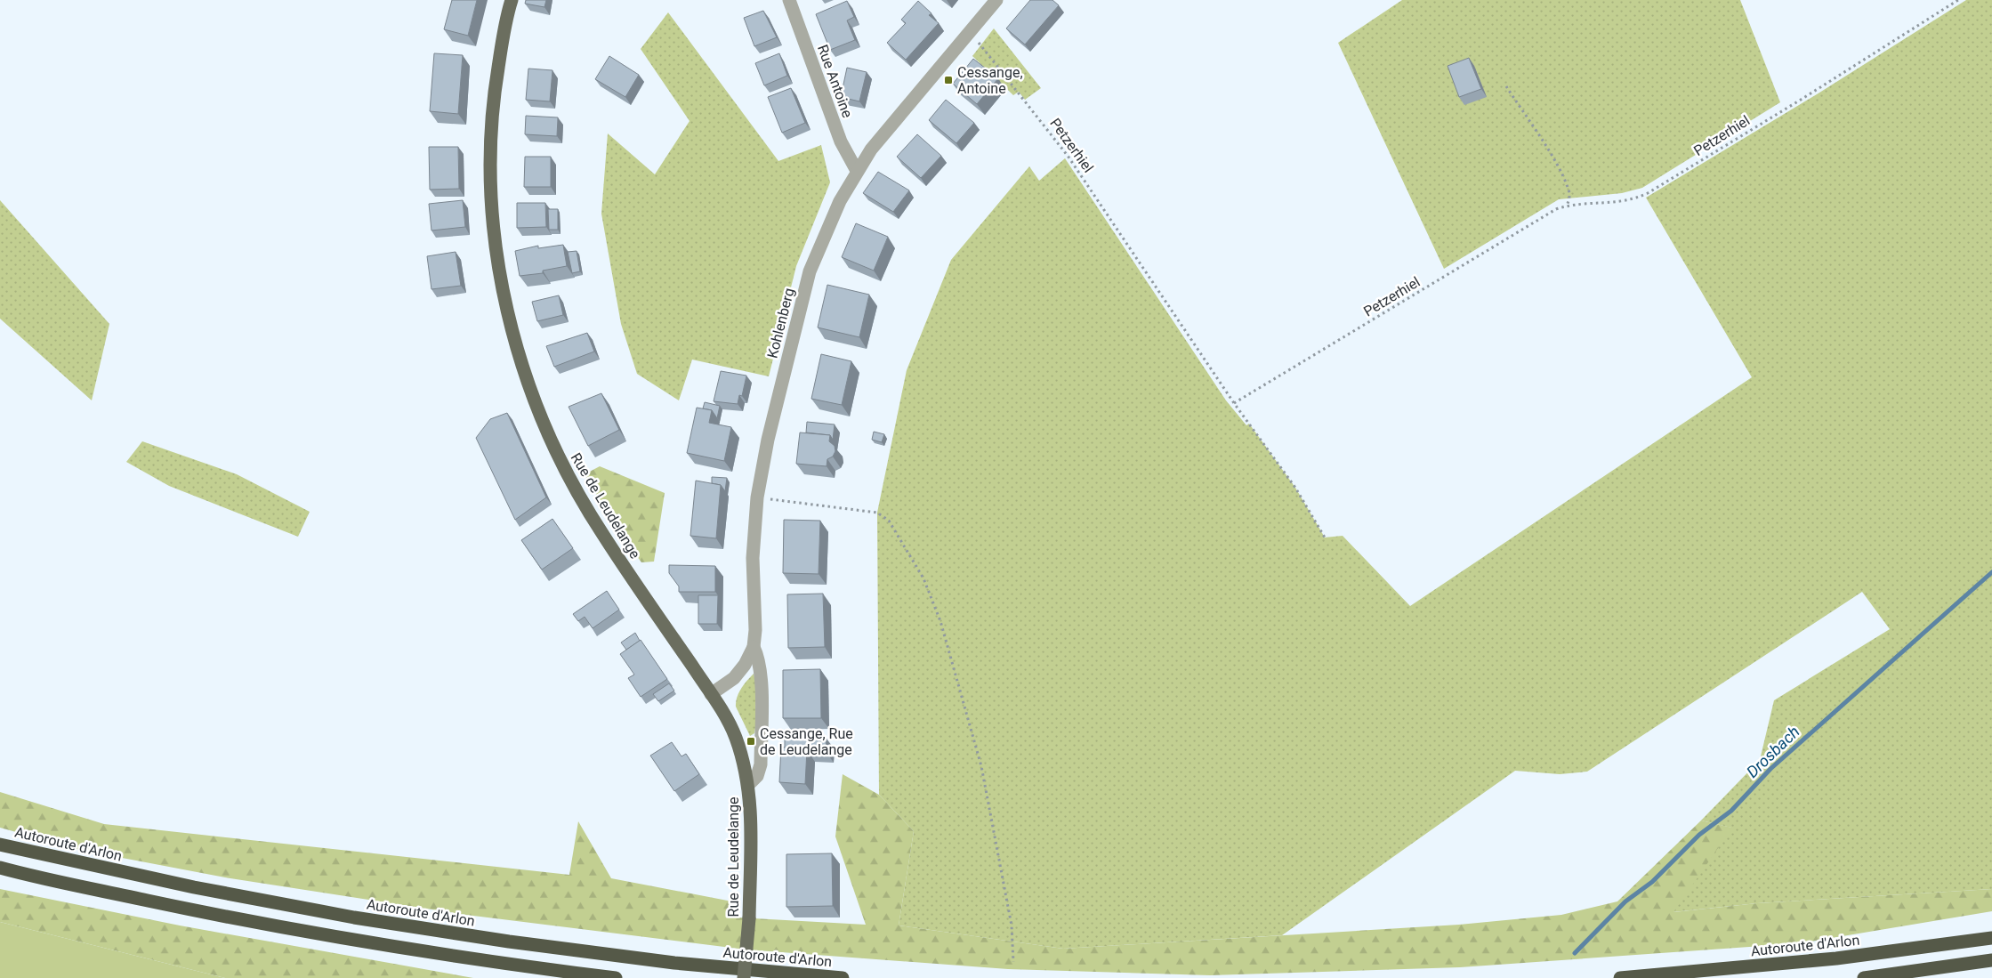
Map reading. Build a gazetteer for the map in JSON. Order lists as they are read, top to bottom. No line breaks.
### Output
{"streets":{"highway":["Autoroute d'Arlon"],"main road":["Rue de Leudelange"],"street":["Rue Antoine","Kohlenberg"],"path":["Petzerhiel"]},"crossings":[["Rue Antoine","Kohlenberg"],["Petzerhiel","Kohlenberg"],["Kohlenberg","Rue de Leudelange"]],"water":["Drosbach"],"places":{"transit":["Cessange, Antoine","Cessange, Rue de Leudelange"]}}
